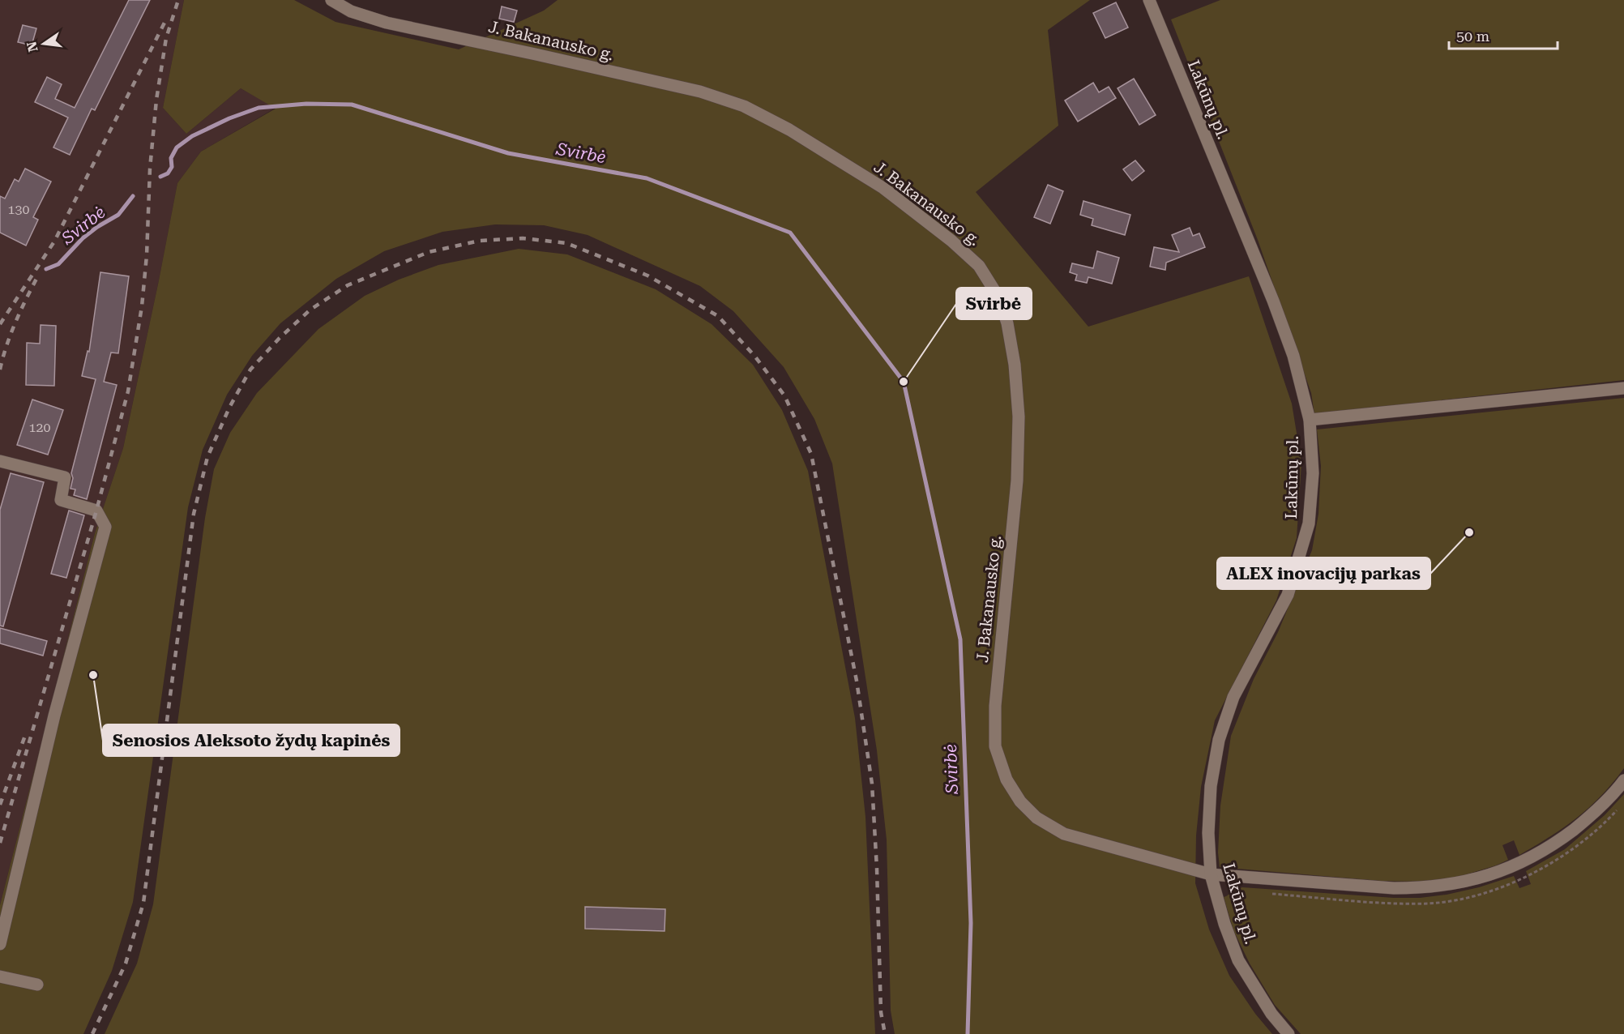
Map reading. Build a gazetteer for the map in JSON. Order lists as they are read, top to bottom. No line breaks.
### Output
{"streets":{"street":["J. Bakanausko g.","Lakūnų pl."]},"crossings":[["J. Bakanausko g.","Lakūnų pl."]],"water":["Svirbė"],"places":["Svirbė","ALEX inovacijų parkas","Senosios Aleksoto žydų kapinės"],"house_numbers":["130","120"],"scale_bar":"50 m","north":"left"}
